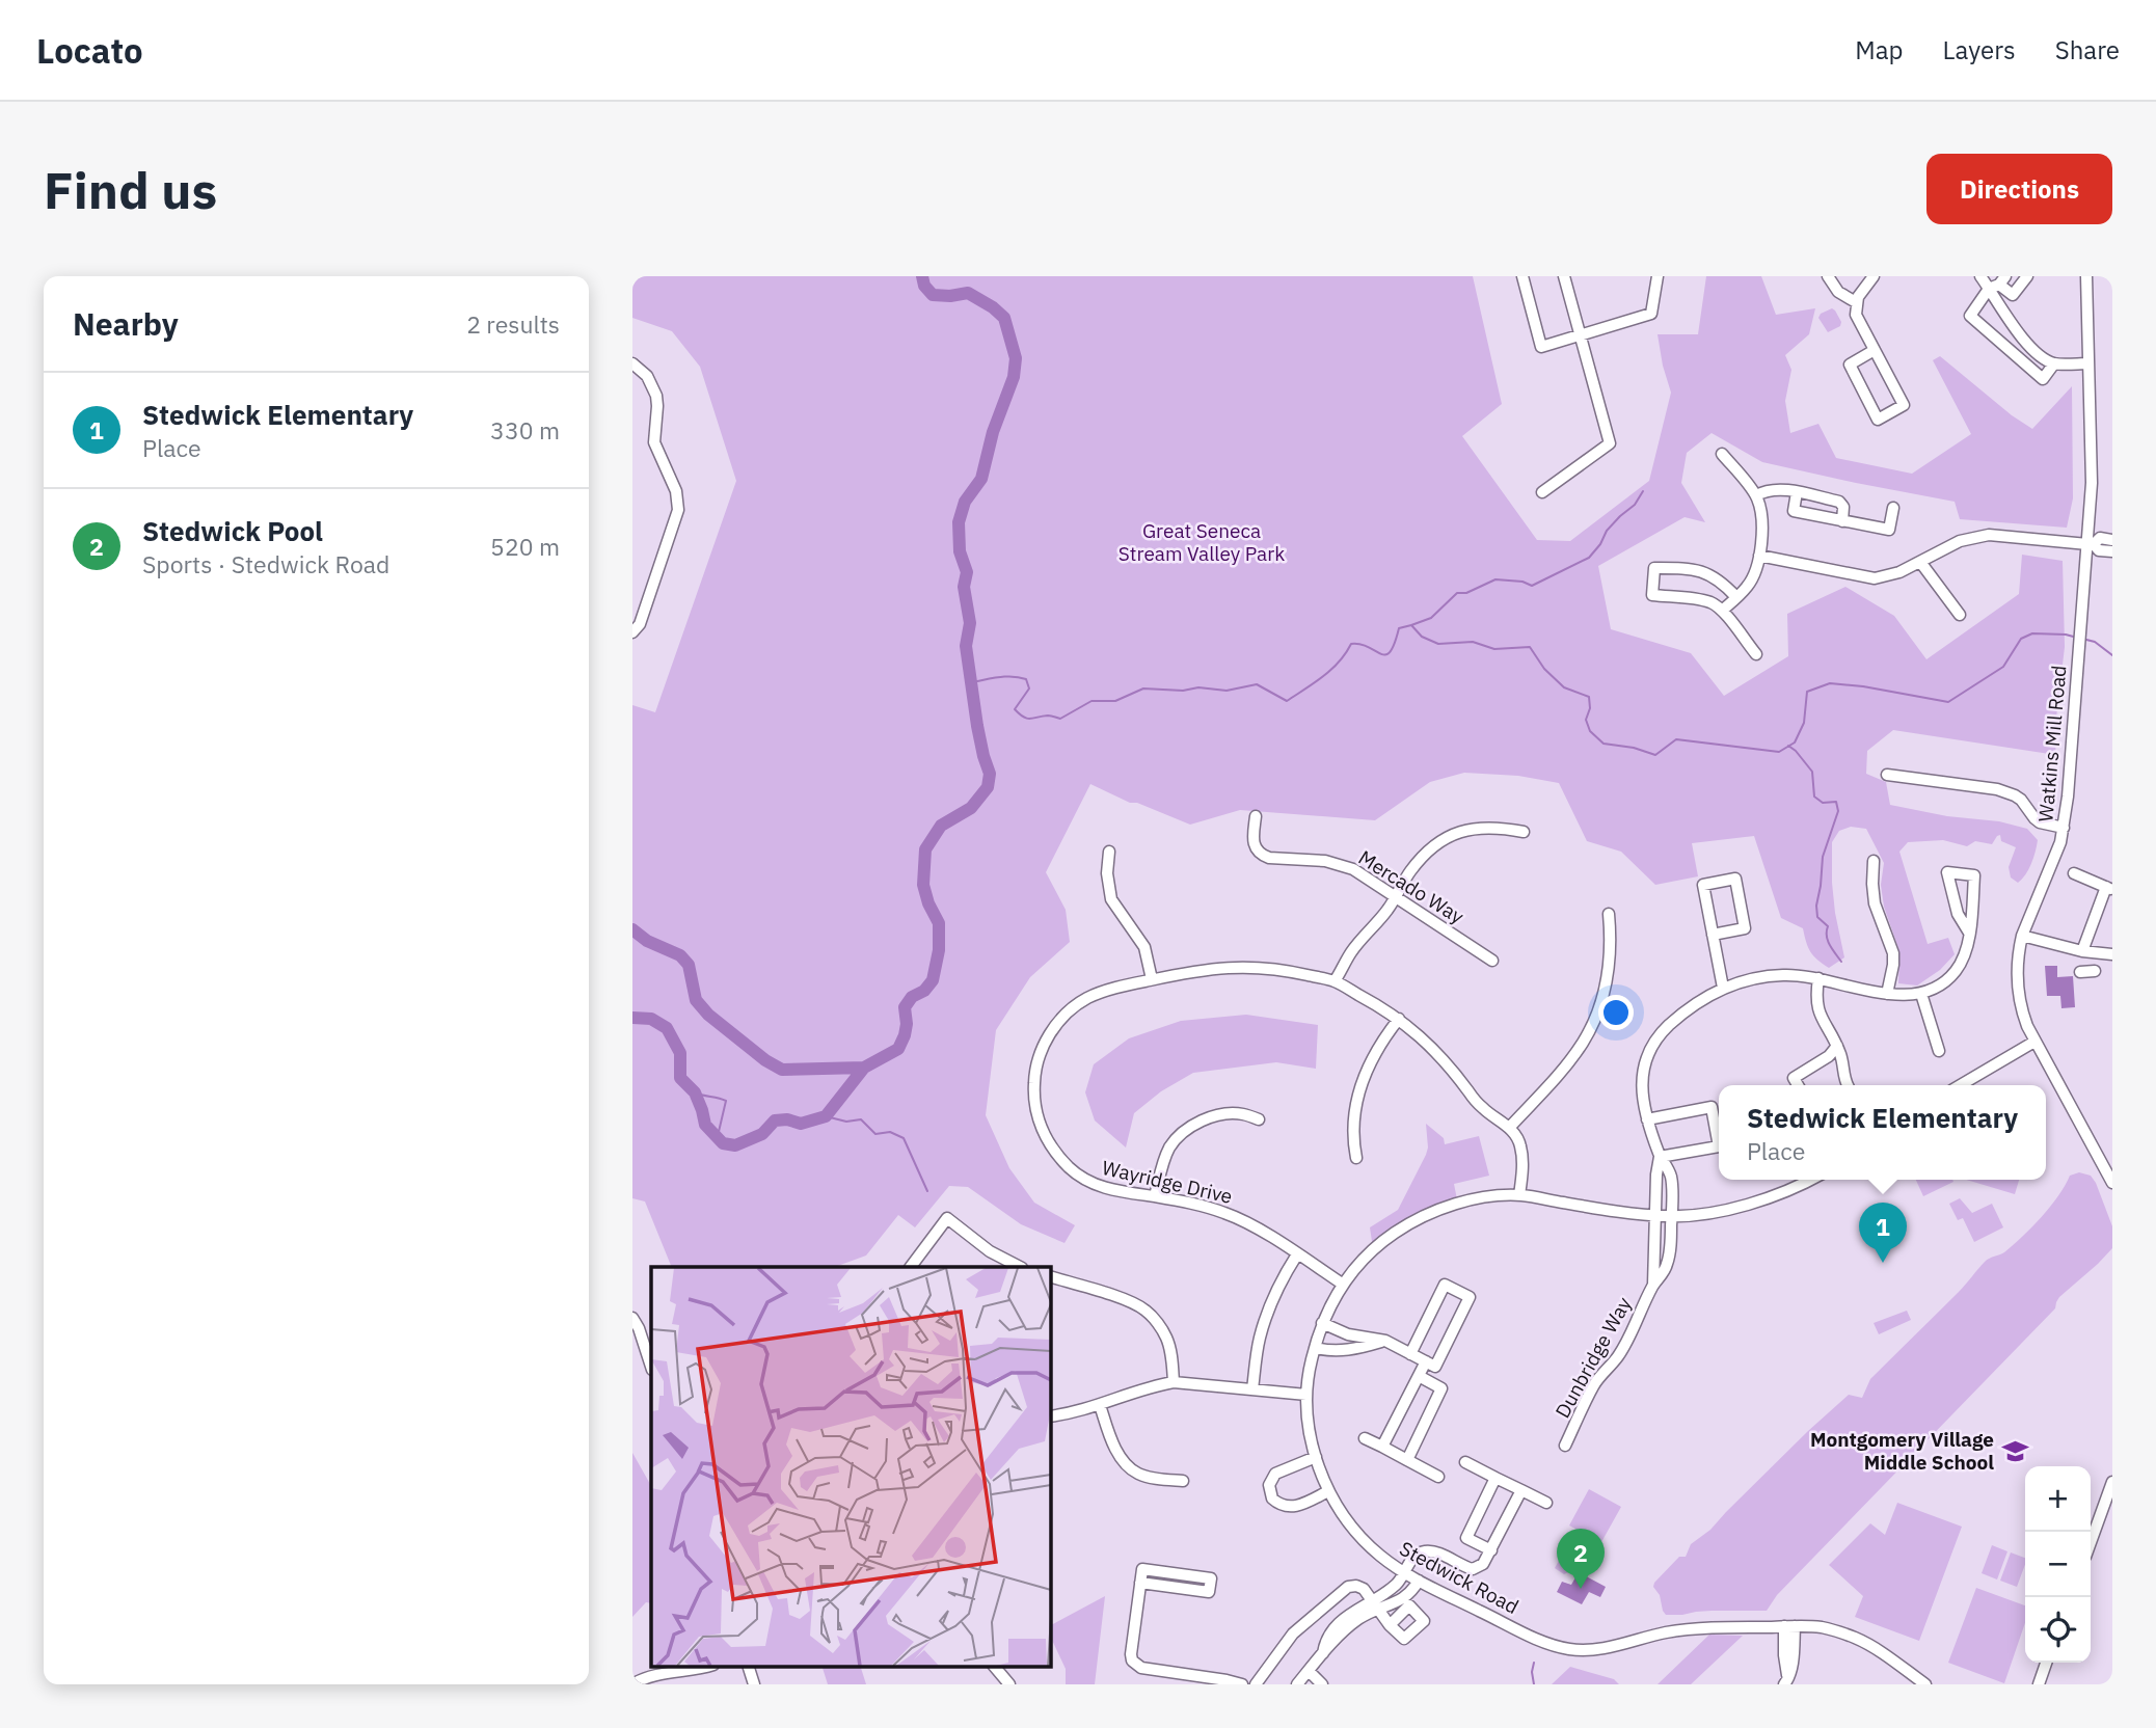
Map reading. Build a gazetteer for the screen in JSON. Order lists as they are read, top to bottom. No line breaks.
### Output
{"streets":{"street":["Watkins Mill Road","Mercado Way","Wayridge Drive","Dunbridge Way","Stedwick Road"]},"crossings":[["Wayridge Drive","Stedwick Road"],["Dunbridge Way","Stedwick Road"]],"parks":["Great Seneca Stream Valley Park"],"places":{"school or university":["Montgomery Village Middle School"]},"page":{"header":"Locato","nav":["Map","Layers","Share"],"buttons":"Directions","title":"Find us","heading":["Nearby","2 results"],"list":[{"mark":"1","name":"Stedwick Elementary","note":"Place","value":"330 m"},{"mark":"2","name":"Stedwick Pool","note":"Sports · Stedwick Road","value":"520 m"}],"popup":["Stedwick Elementary","Place"],"pins":["1","2"],"map_buttons":["+","−"]}}
